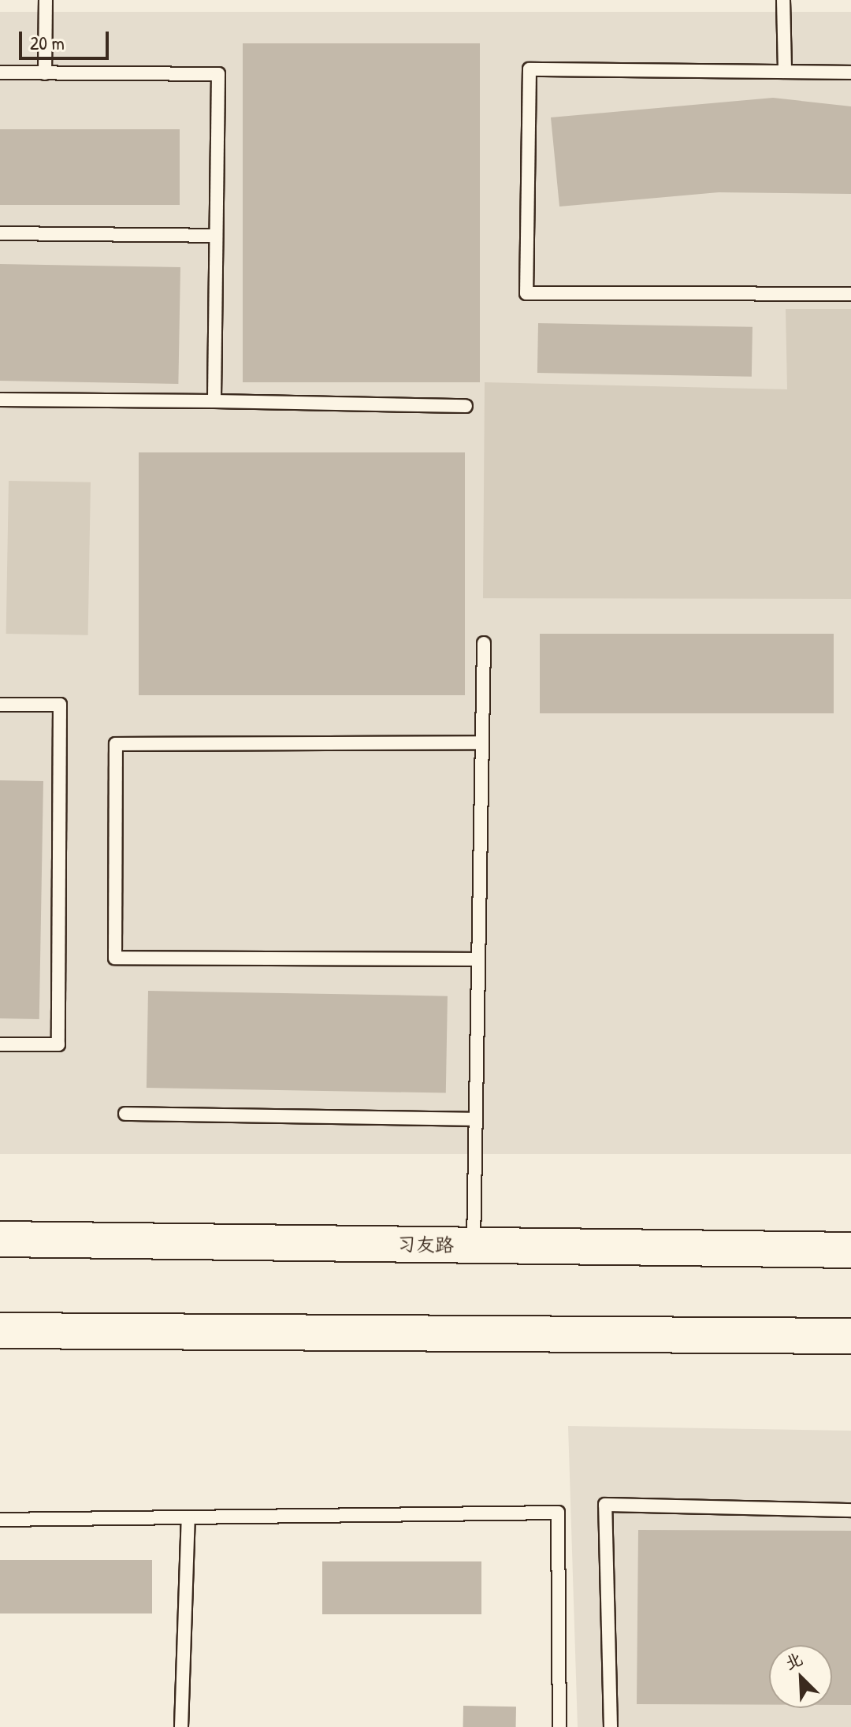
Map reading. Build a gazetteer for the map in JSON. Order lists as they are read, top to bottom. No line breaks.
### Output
{"streets":{"main road":["习友路"]},"scale_bar":"20 m","north":"top left"}
